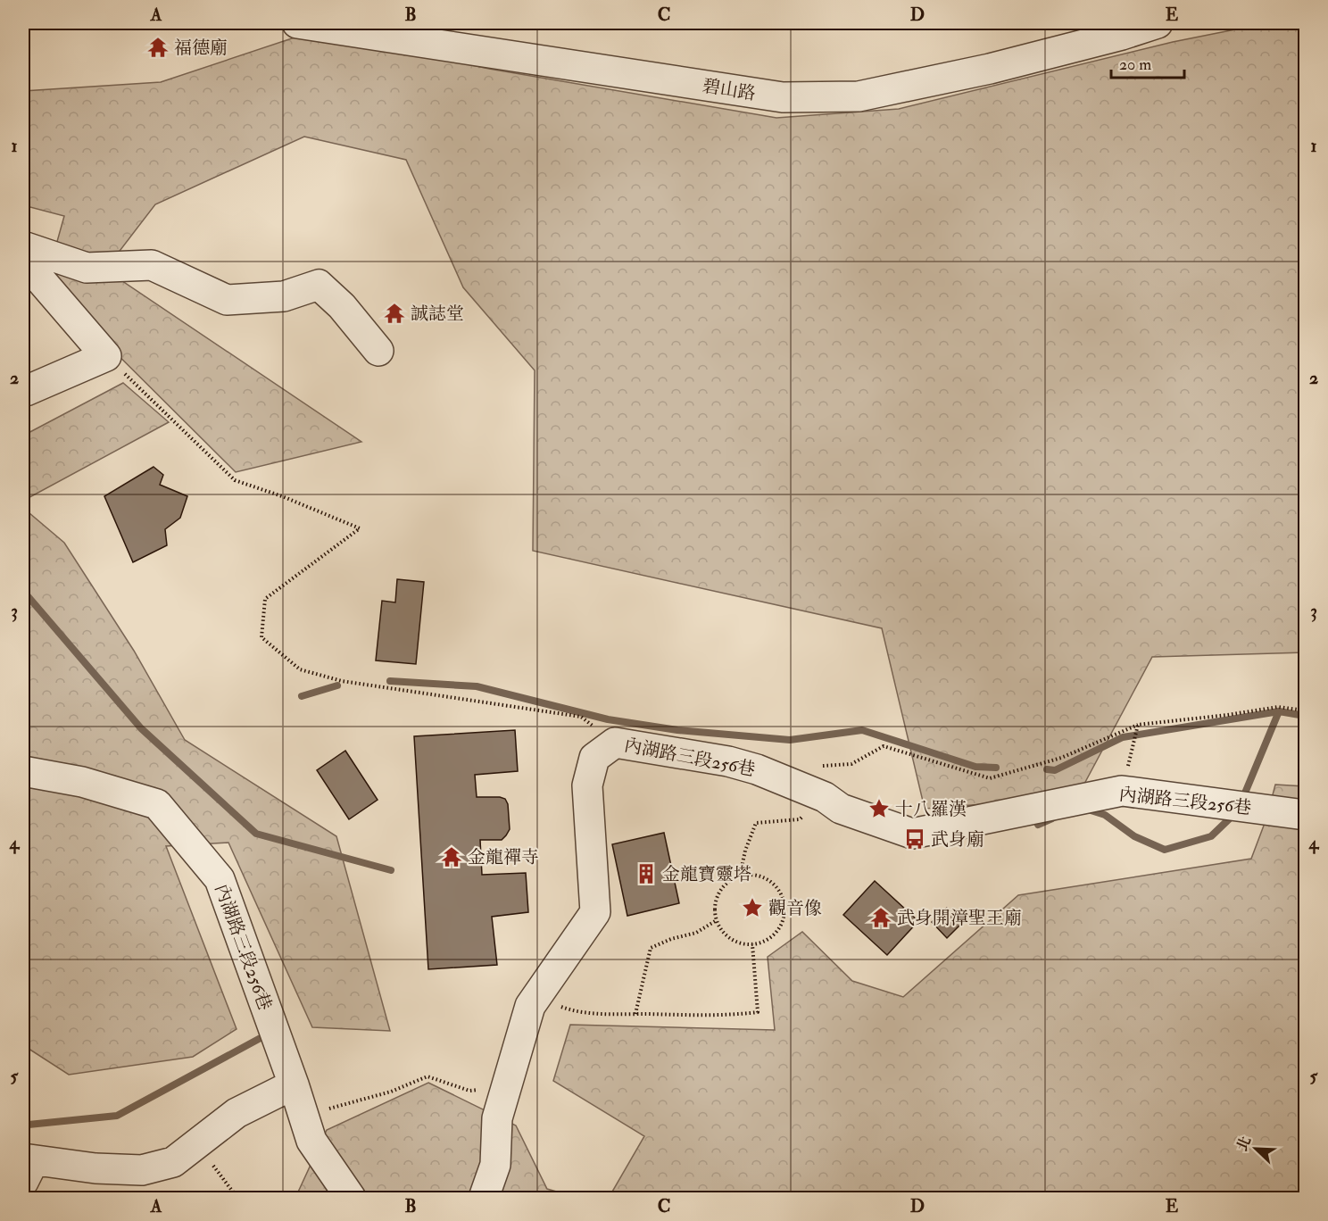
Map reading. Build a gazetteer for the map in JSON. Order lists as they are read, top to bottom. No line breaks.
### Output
{"streets":{"street":["碧山路","內湖路三段256巷"]},"places":{"temple":["福德廟","誠誌堂","金龍禪寺","武身開漳聖王廟"],"place":["十八羅漢","觀音像"],"bus stop":["武身廟"],"building":["金龍寶靈塔"]},"scale_bar":"20 m","north":"top left","grid":{"columns":["A","B","C","D","E"],"rows":["1","2","3","4","5"]}}
